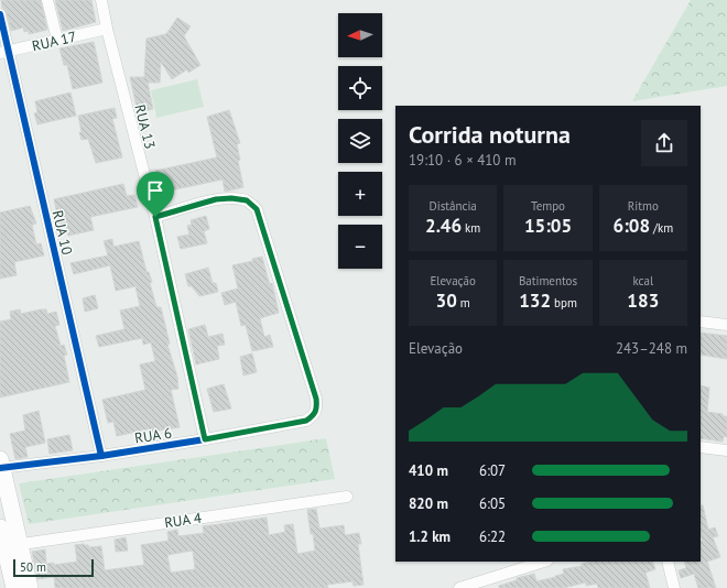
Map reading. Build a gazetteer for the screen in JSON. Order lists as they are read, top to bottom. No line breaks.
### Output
{"streets":{"street":["RUA 17","RUA 13","RUA 10","RUA 6","RUA 4"]},"crossings":[["RUA 17","RUA 13"],["RUA 17","RUA 10"],["RUA 13","RUA 6"],["RUA 10","RUA 6"]],"scale_bar":"50 m","north":"left","page":{"map_buttons":["+","−"],"heading":["Corrida noturna","19:10 · 6 × 410 m"],"stats":[["Distância","2.46 km"],["Tempo","15:05"],["Ritmo","6:08 /km"],["Elevação","30 m"],["Batimentos","132 bpm"],["kcal","183"]],"chart":["Elevação","243–248 m"],"list":[{"name":"410 m","note":"6:07"},{"name":"820 m","note":"6:05"},{"name":"1.2 km","note":"6:22"}],"scale":"50 m"}}
